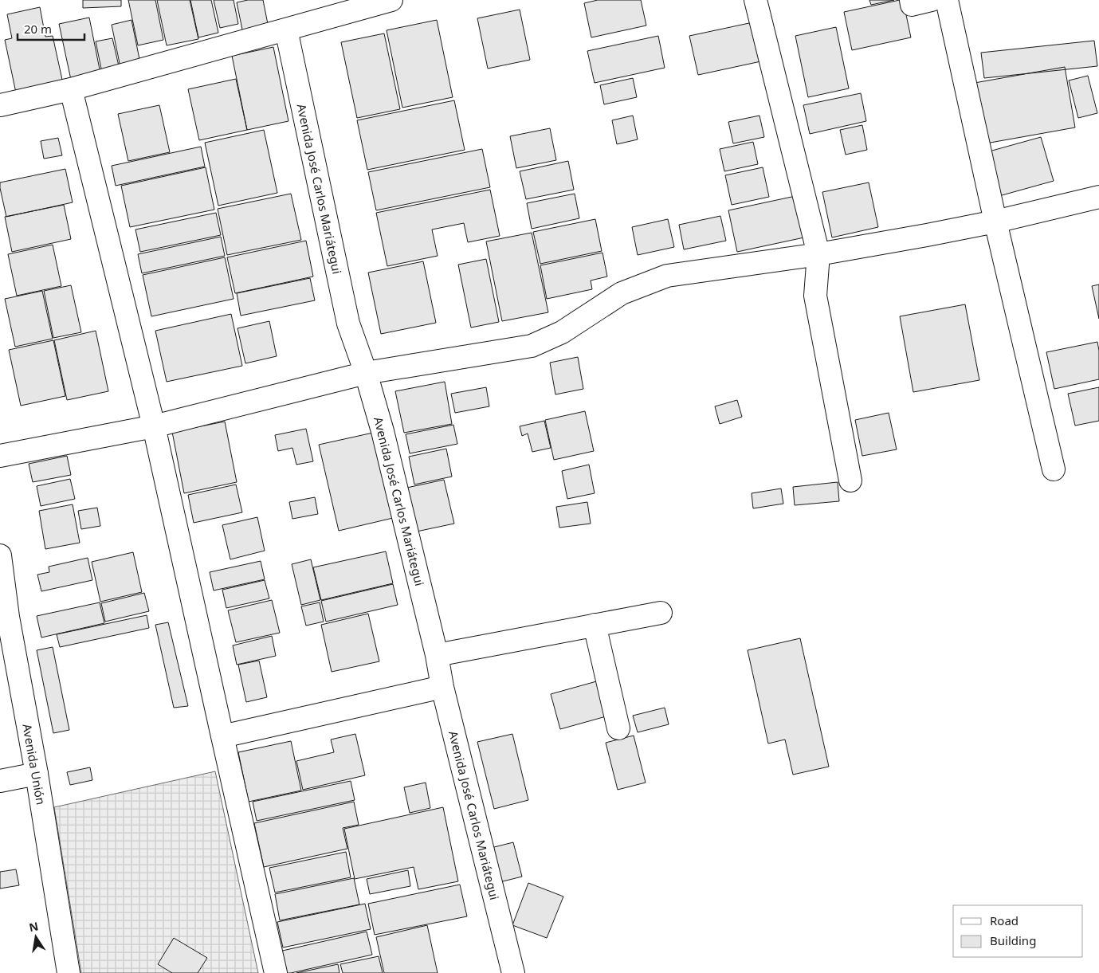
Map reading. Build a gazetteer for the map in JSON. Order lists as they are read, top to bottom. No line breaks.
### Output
{"streets":{"street":["Avenida José Carlos Mariátegui","Avenida Unión"]},"legend":["Road","Building"],"scale_bar":"20 m","north":"top"}
